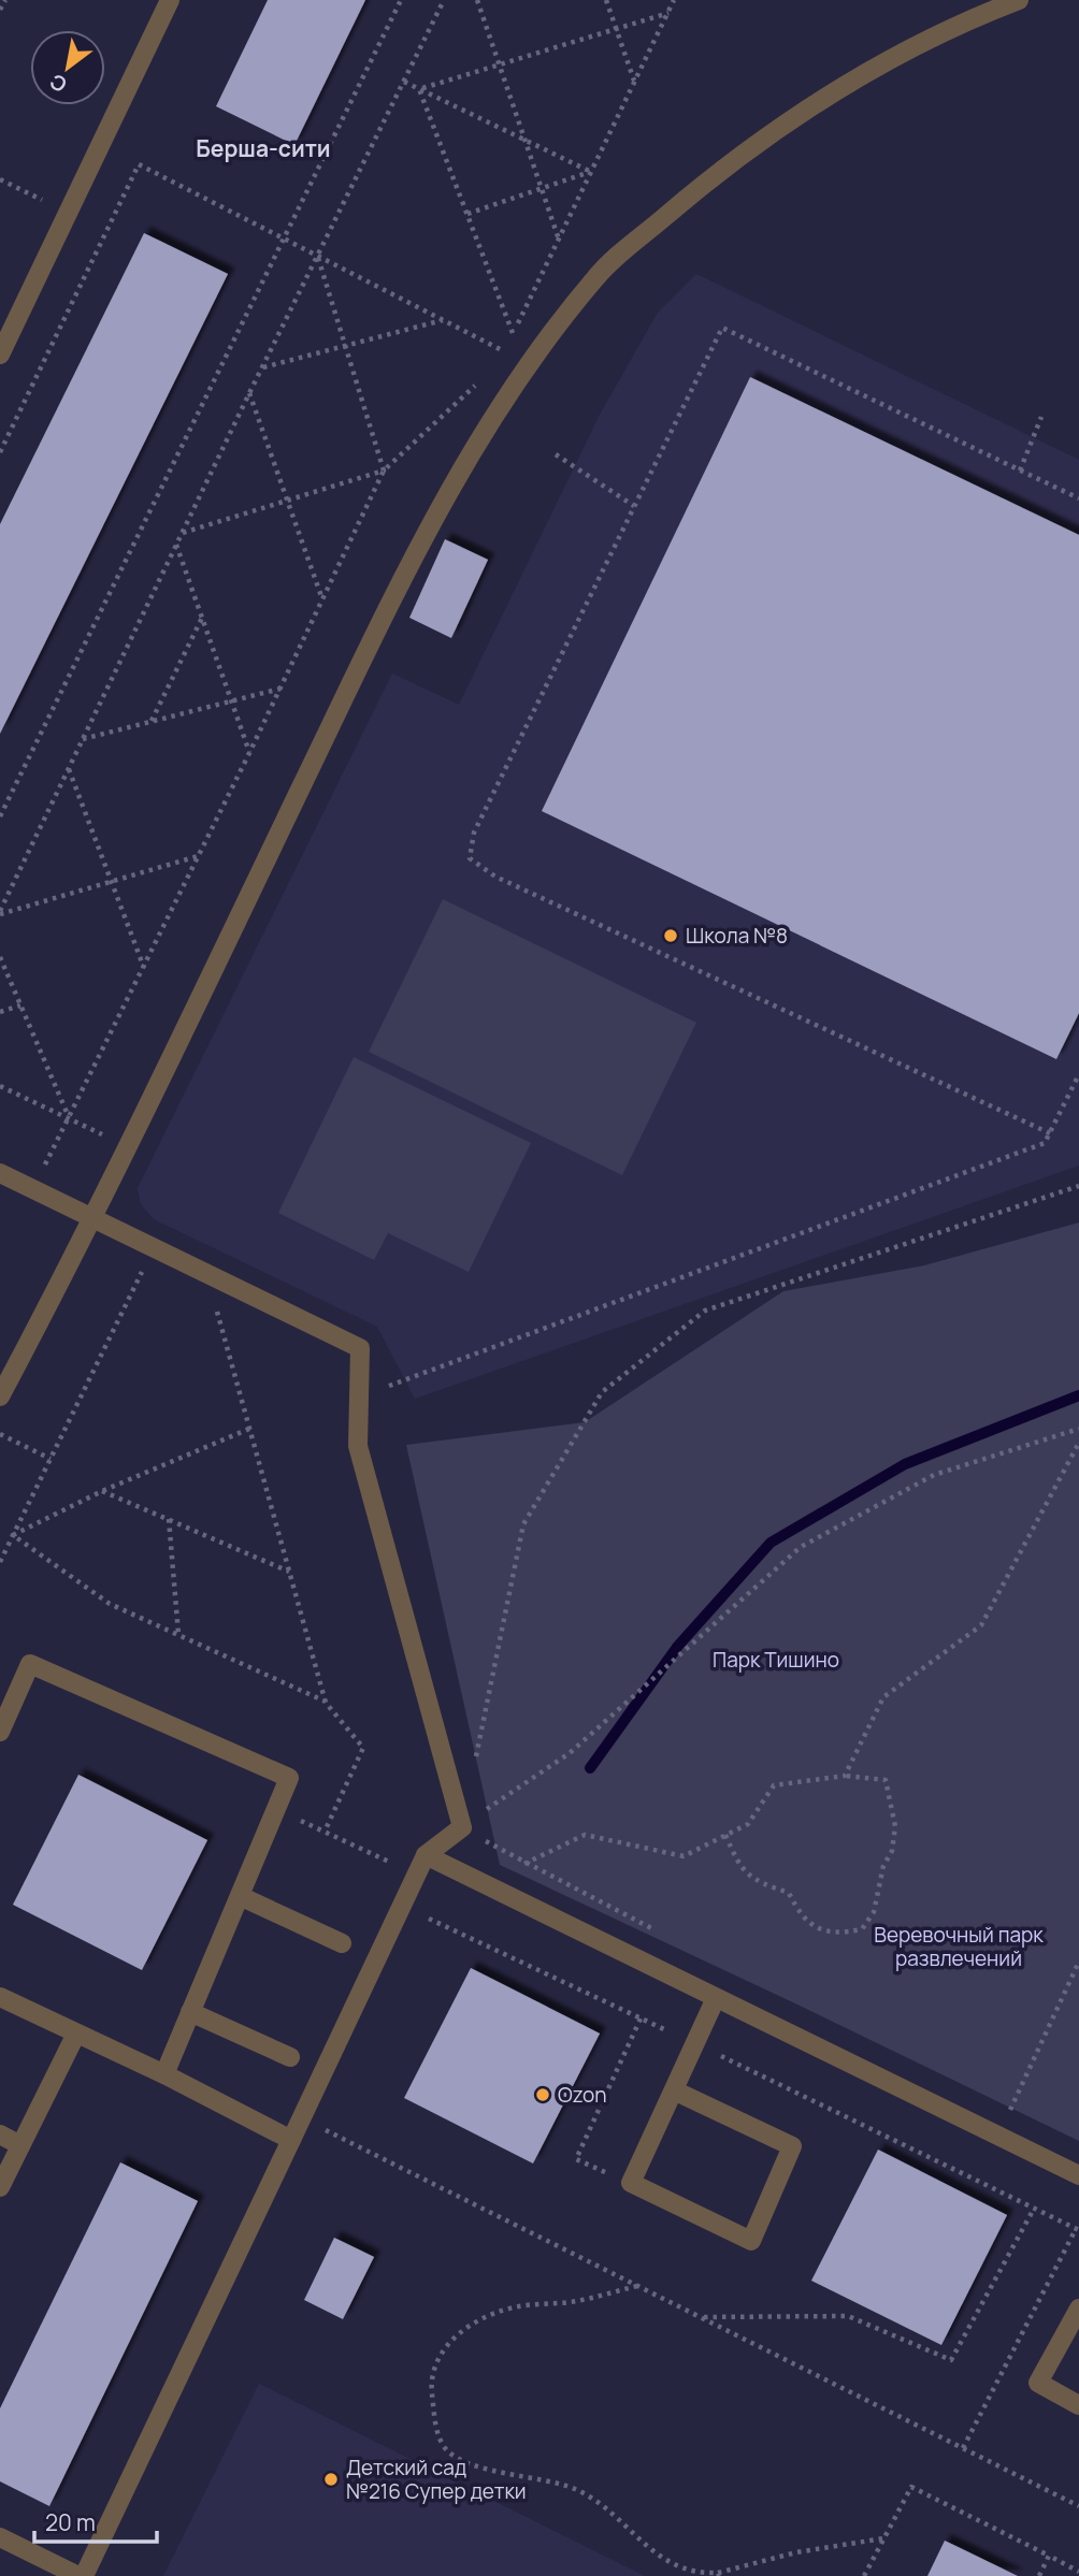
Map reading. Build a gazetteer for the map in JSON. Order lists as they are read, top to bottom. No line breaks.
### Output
{"districts":["Берша-сити"],"parks":["Парк Тишино","Веревочный парк развлечений"],"places":["Школа №8","Ozon","Детский сад №216 Супер детки"],"scale_bar":"20 m","north":"bottom left"}
